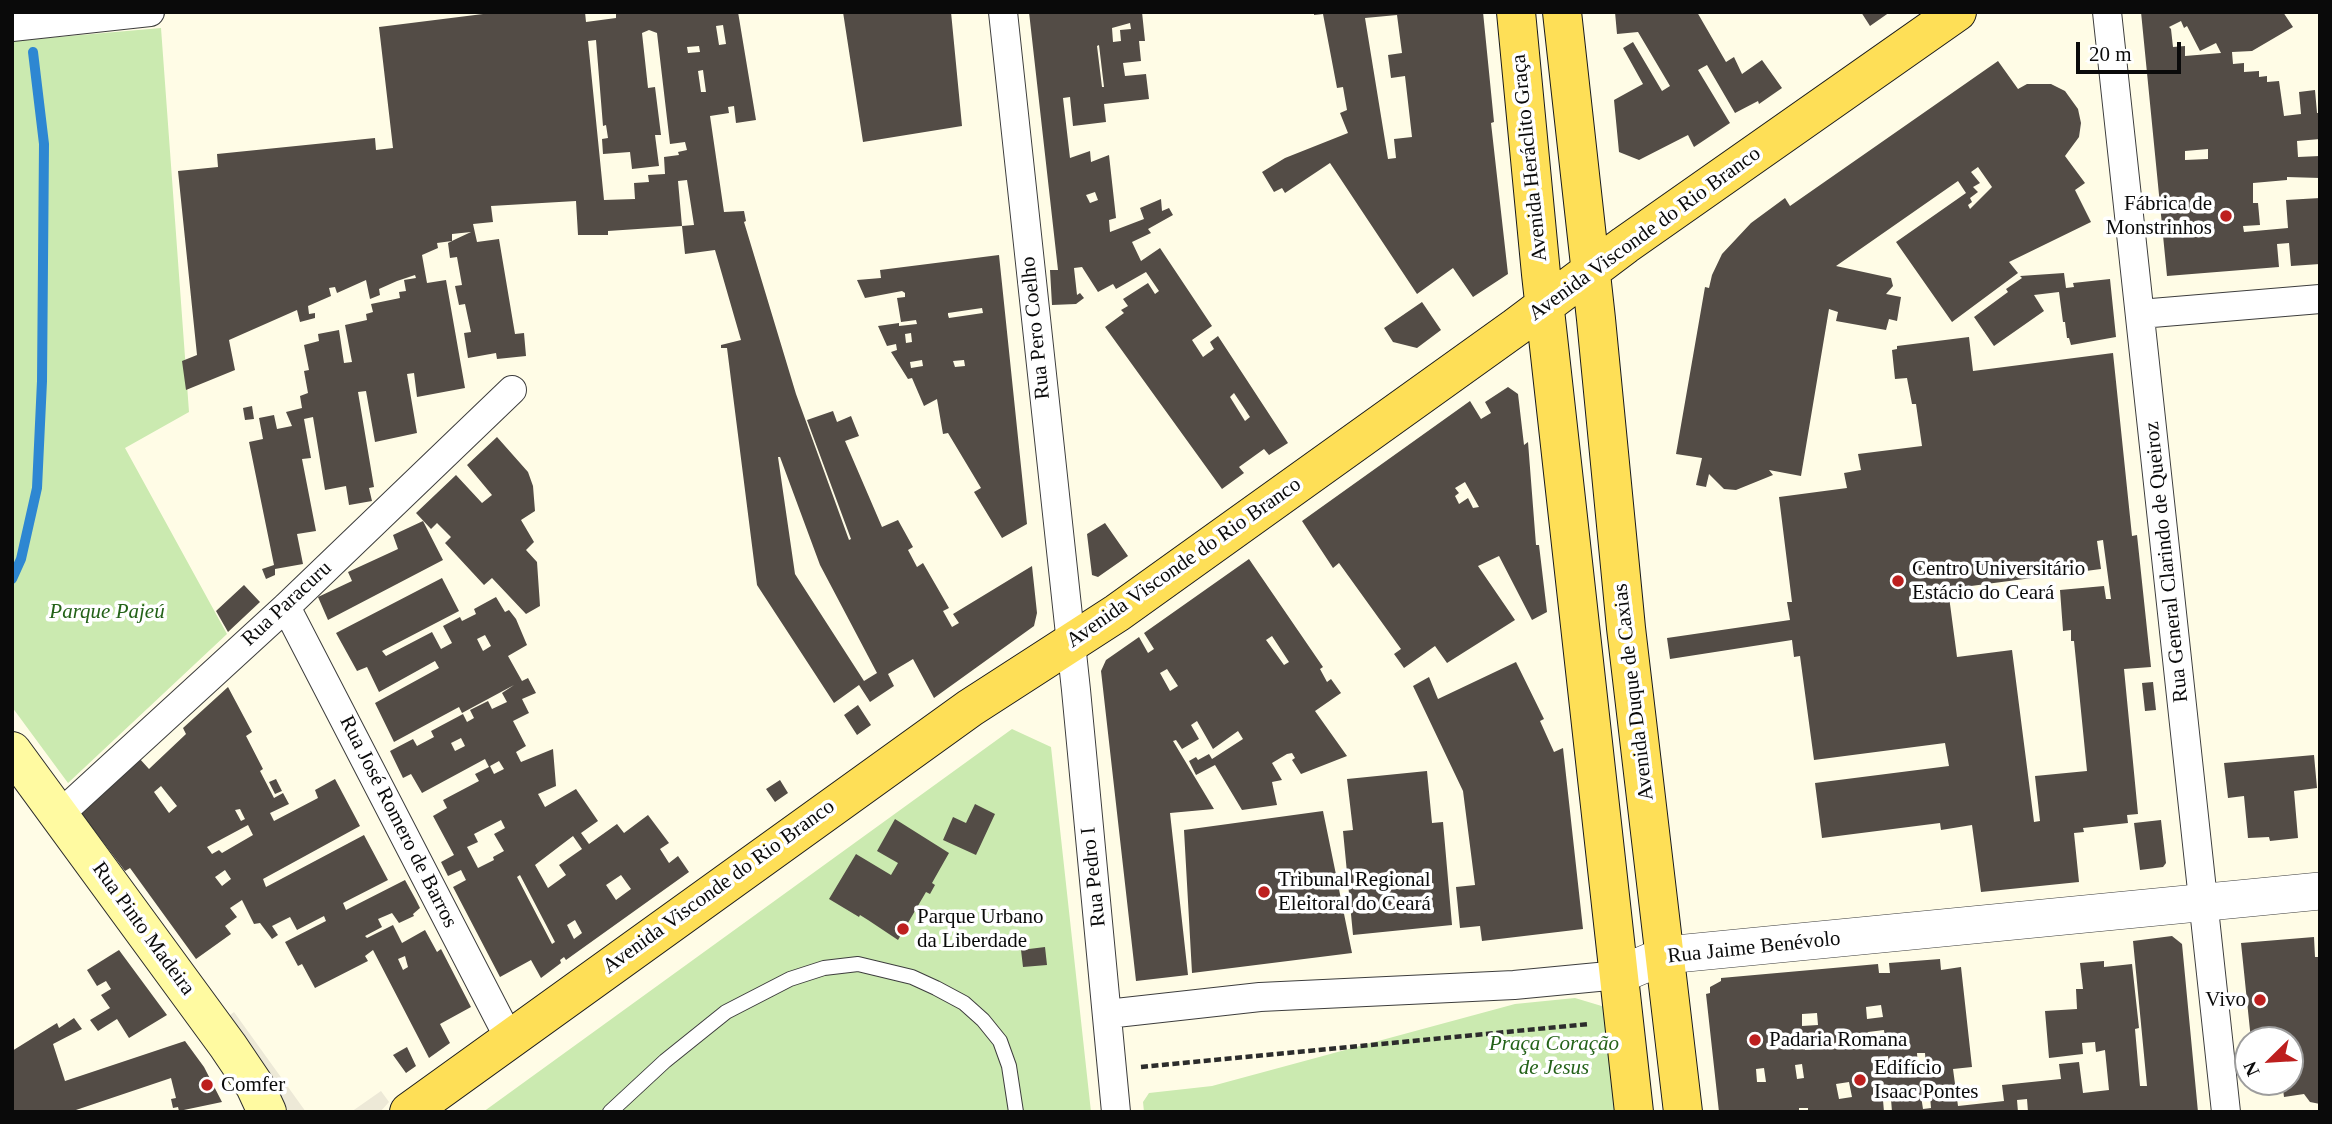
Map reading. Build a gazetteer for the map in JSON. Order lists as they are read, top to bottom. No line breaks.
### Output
{"streets":{"main road":["Avenida Heráclito Graça","Avenida Visconde do Rio Branco","Avenida Duque de Caxias","Rua Pinto Madeira"],"street":["Rua Pero Coelho","Rua General Clarindo de Queiroz","Rua Paracuru","Rua José Romero de Barros","Rua Pedro I","Rua Jaime Benévolo"]},"crossings":[["Avenida Heráclito Graça","Avenida Visconde do Rio Branco"],["Avenida Visconde do Rio Branco","Rua Pero Coelho"],["Avenida Visconde do Rio Branco","Avenida Duque de Caxias"],["Avenida Visconde do Rio Branco","Rua José Romero de Barros"],["Avenida Visconde do Rio Branco","Rua Pedro I"],["Rua Pero Coelho","Rua Pedro I"],["Rua General Clarindo de Queiroz","Rua Jaime Benévolo"],["Rua Paracuru","Rua José Romero de Barros"],["Rua Paracuru","Rua Pinto Madeira"],["Avenida Duque de Caxias","Rua Jaime Benévolo"],["Rua Pedro I","Rua Jaime Benévolo"]],"parks":["Parque Pajeú","Praça Coração de Jesus"],"places":["Fábrica de Monstrinhos","Centro Universitário Estácio do Ceará","Tribunal Regional Eleitoral do Ceará","Parque Urbano da Liberdade","Vivo","Padaria Romana","Edifício Isaac Pontes","Comfer"],"scale_bar":"20 m","north":"bottom left"}
